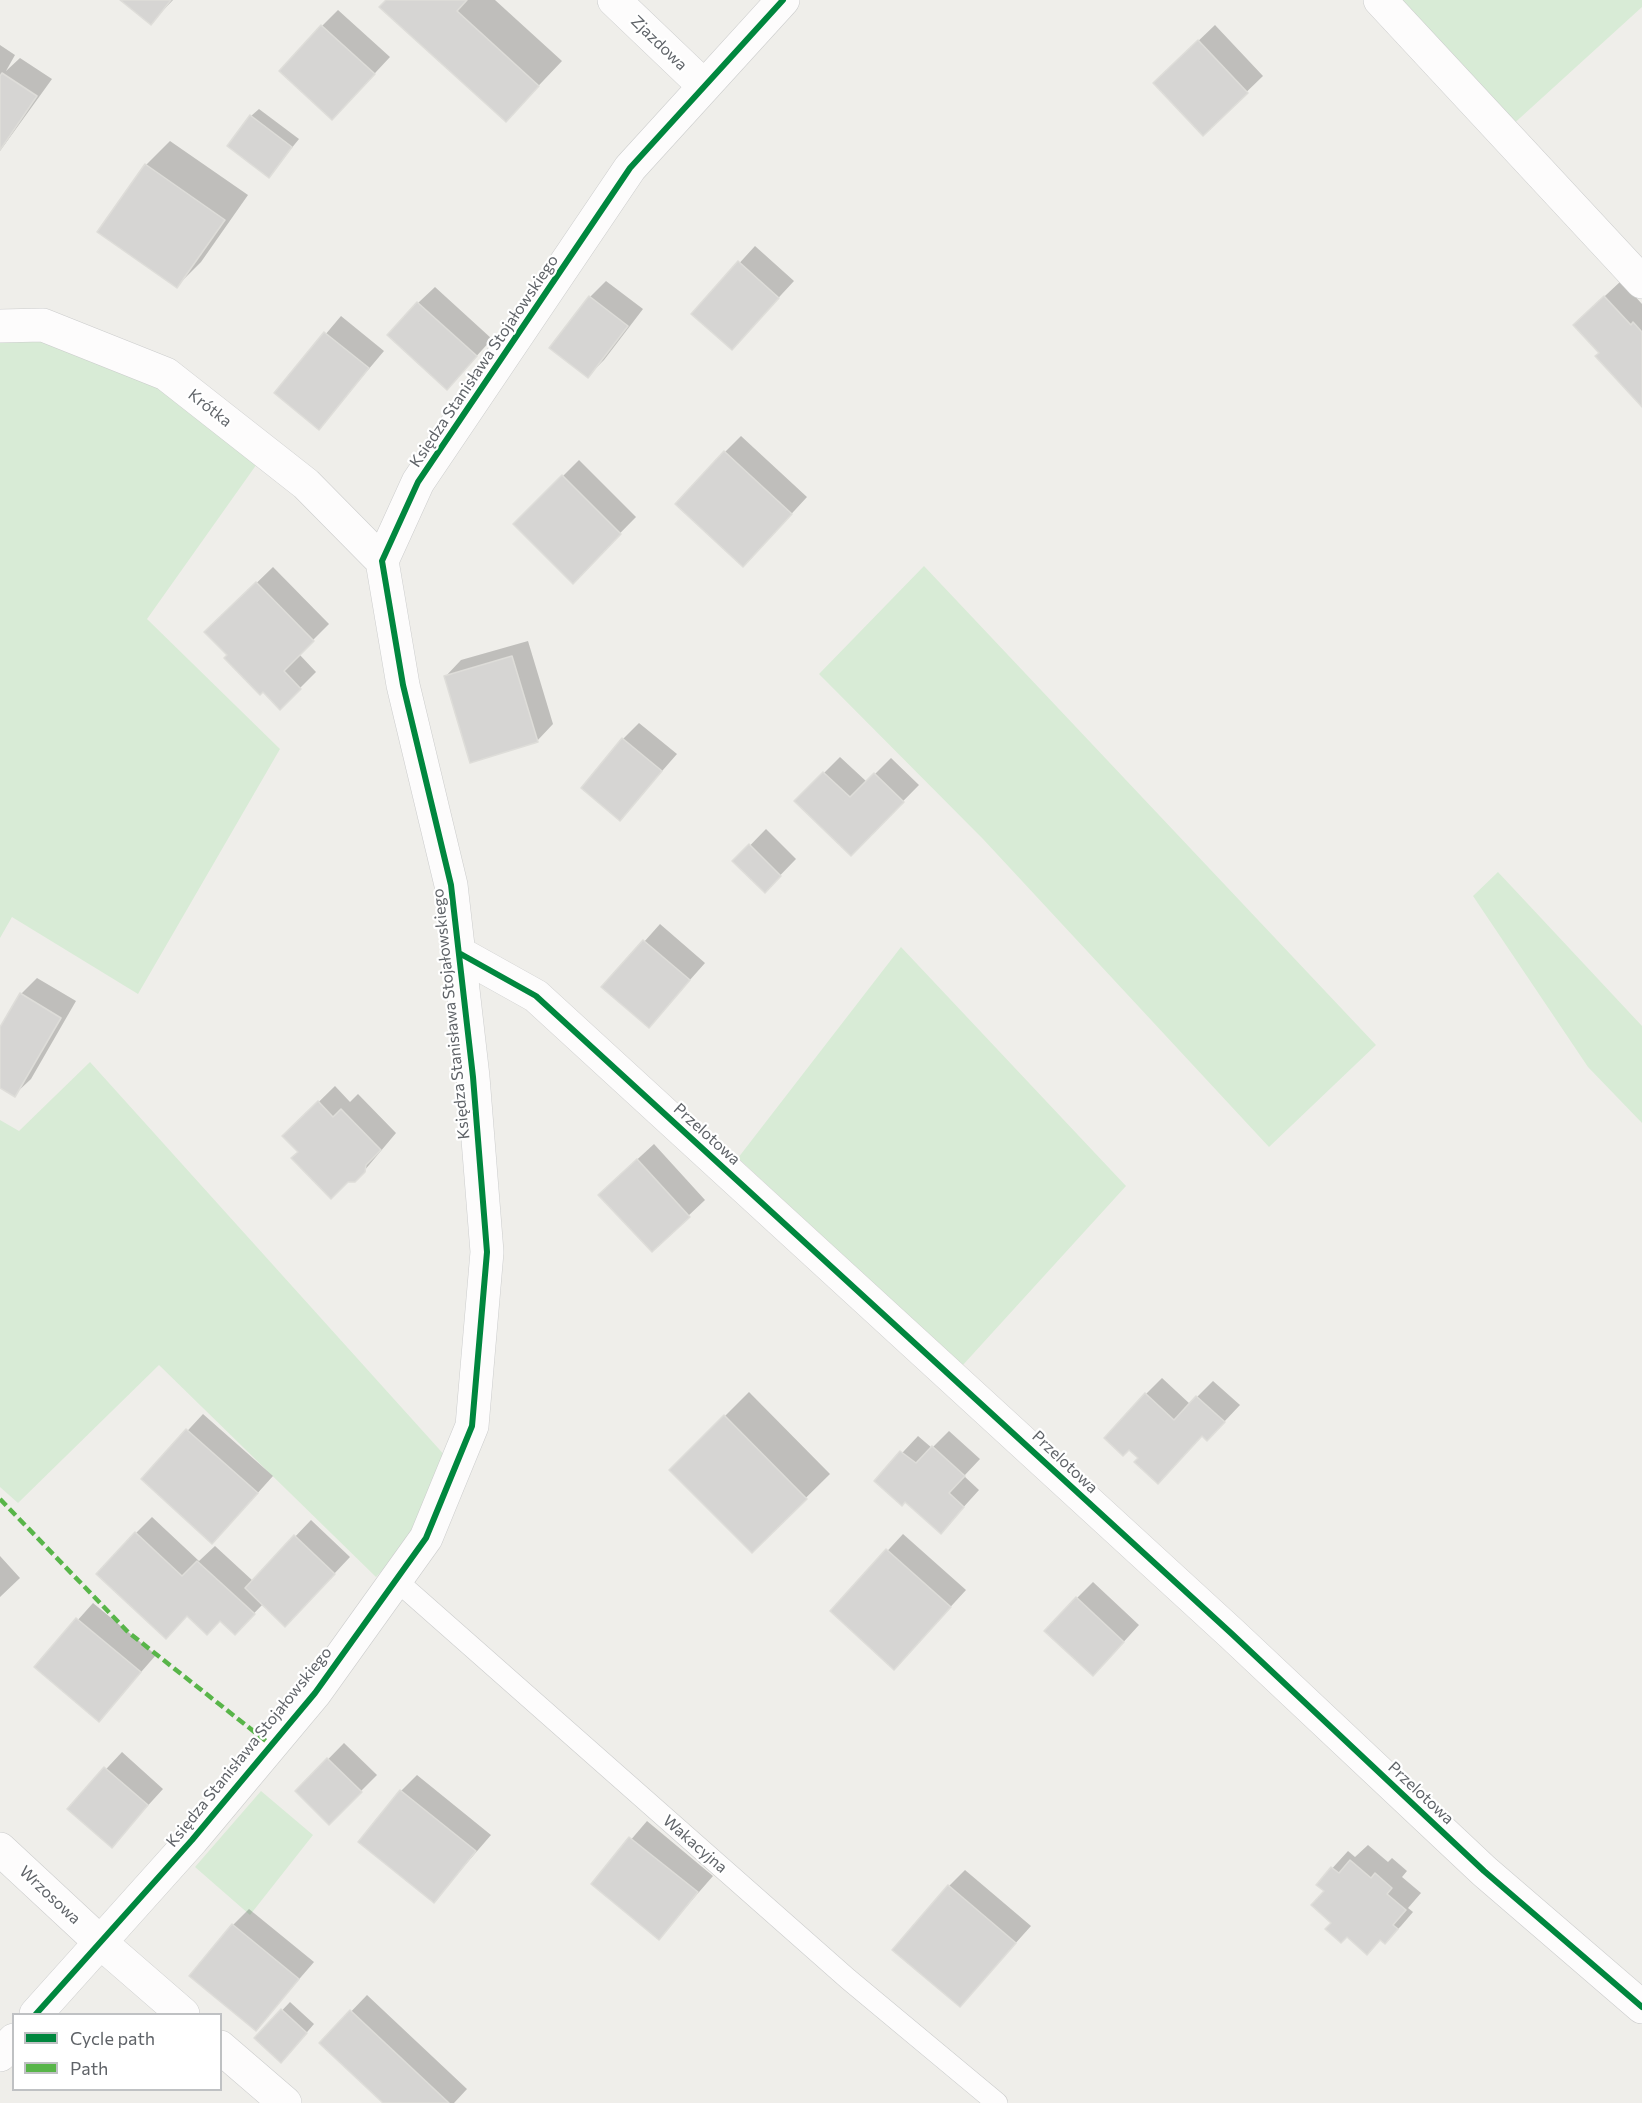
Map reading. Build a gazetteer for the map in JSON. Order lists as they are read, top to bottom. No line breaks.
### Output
{"streets":{"street":["Zjazdowa","Księdza Stanisława Stojałowskiego","Krótka","Przelotowa","Wrzosowa"],"lane":["Wakacyjna"]},"crossings":[["Zjazdowa","Księdza Stanisława Stojałowskiego"],["Księdza Stanisława Stojałowskiego","Krótka"],["Księdza Stanisława Stojałowskiego","Przelotowa"],["Księdza Stanisława Stojałowskiego","Wakacyjna"],["Księdza Stanisława Stojałowskiego","Wrzosowa"]],"legend":["Cycle path","Path"]}
